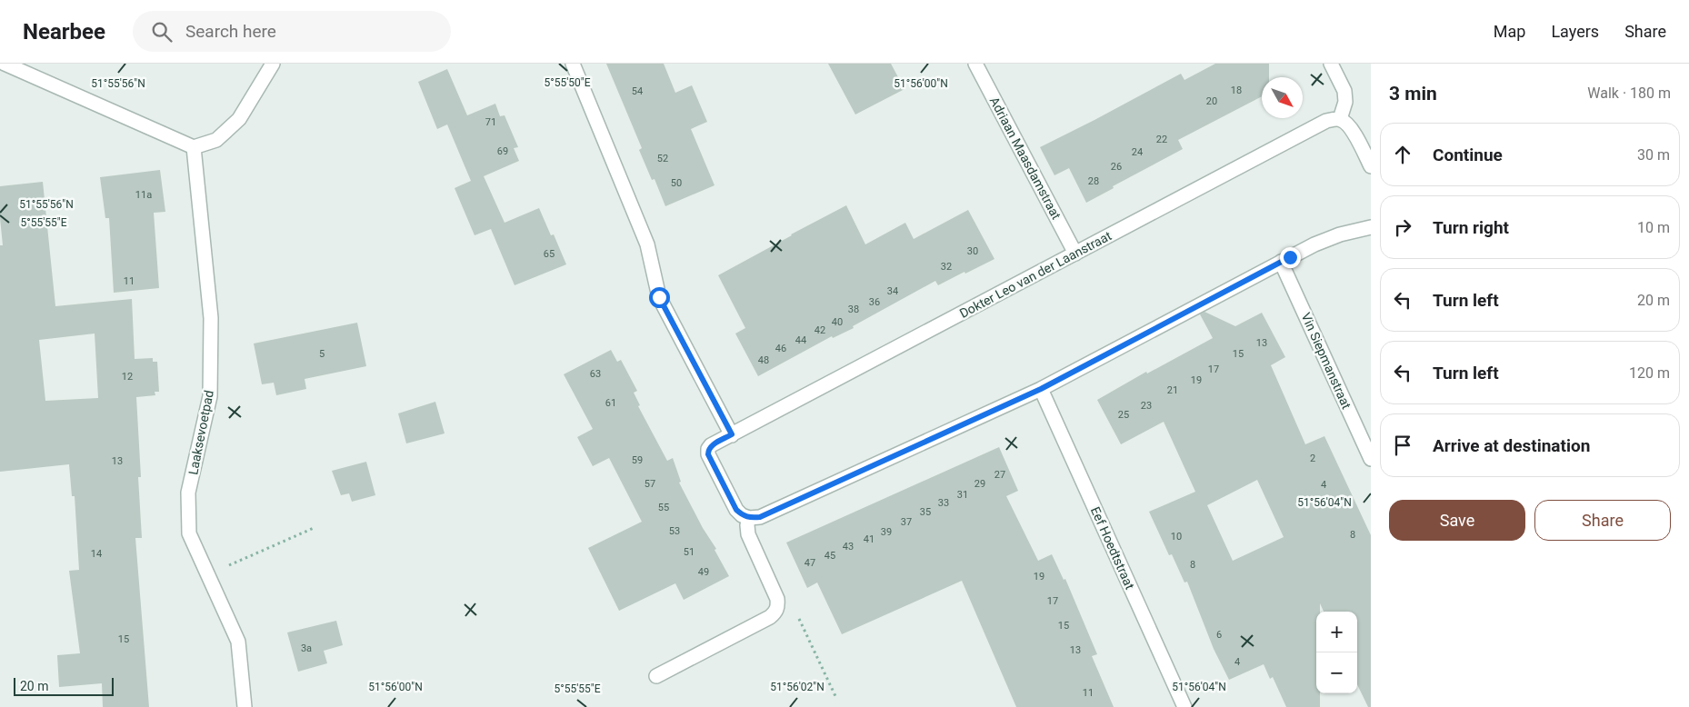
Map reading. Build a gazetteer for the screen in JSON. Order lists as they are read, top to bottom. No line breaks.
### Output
{"streets":{"street":["Adriaan Maasdamstraat","Dokter Leo van der Laanstraat","Vin Siepmanstraat","Laaksevoetpad","Eef Hoedtstraat"]},"crossings":[["Adriaan Maasdamstraat","Dokter Leo van der Laanstraat"]],"house_numbers":["18","54","20","71","22","69","24","52","26","28","50","11a","30","65","32","11","34","36","38","40","42","44","13","46","5","15","48","17","63","12","19","21","61","23","25","2","59","13","27","57","29","4","31","33","55","35","37","53","39","8","10","41","43","51","14","45","47","8","49","19","17","15","6","15","3a","13","4","11"],"scale_bar":"20 m","north":"bottom right","page":{"header":"Nearbee","search":"Search here","nav":["Map","Layers","Share"],"heading":["3 min","Walk · 180 m"],"list":[["Continue","30 m"],["Turn right","10 m"],["Turn left","20 m"],["Turn left","120 m"],"Arrive at destination"],"buttons":["Save","Share"],"map_buttons":["+","−"],"scale":"20 m"},"coordinates":["5°55'50\"E","51°55'56\"N","51°56'00\"N","5°55'55\"E","51°56'04\"N","51°56'02\"N"]}
